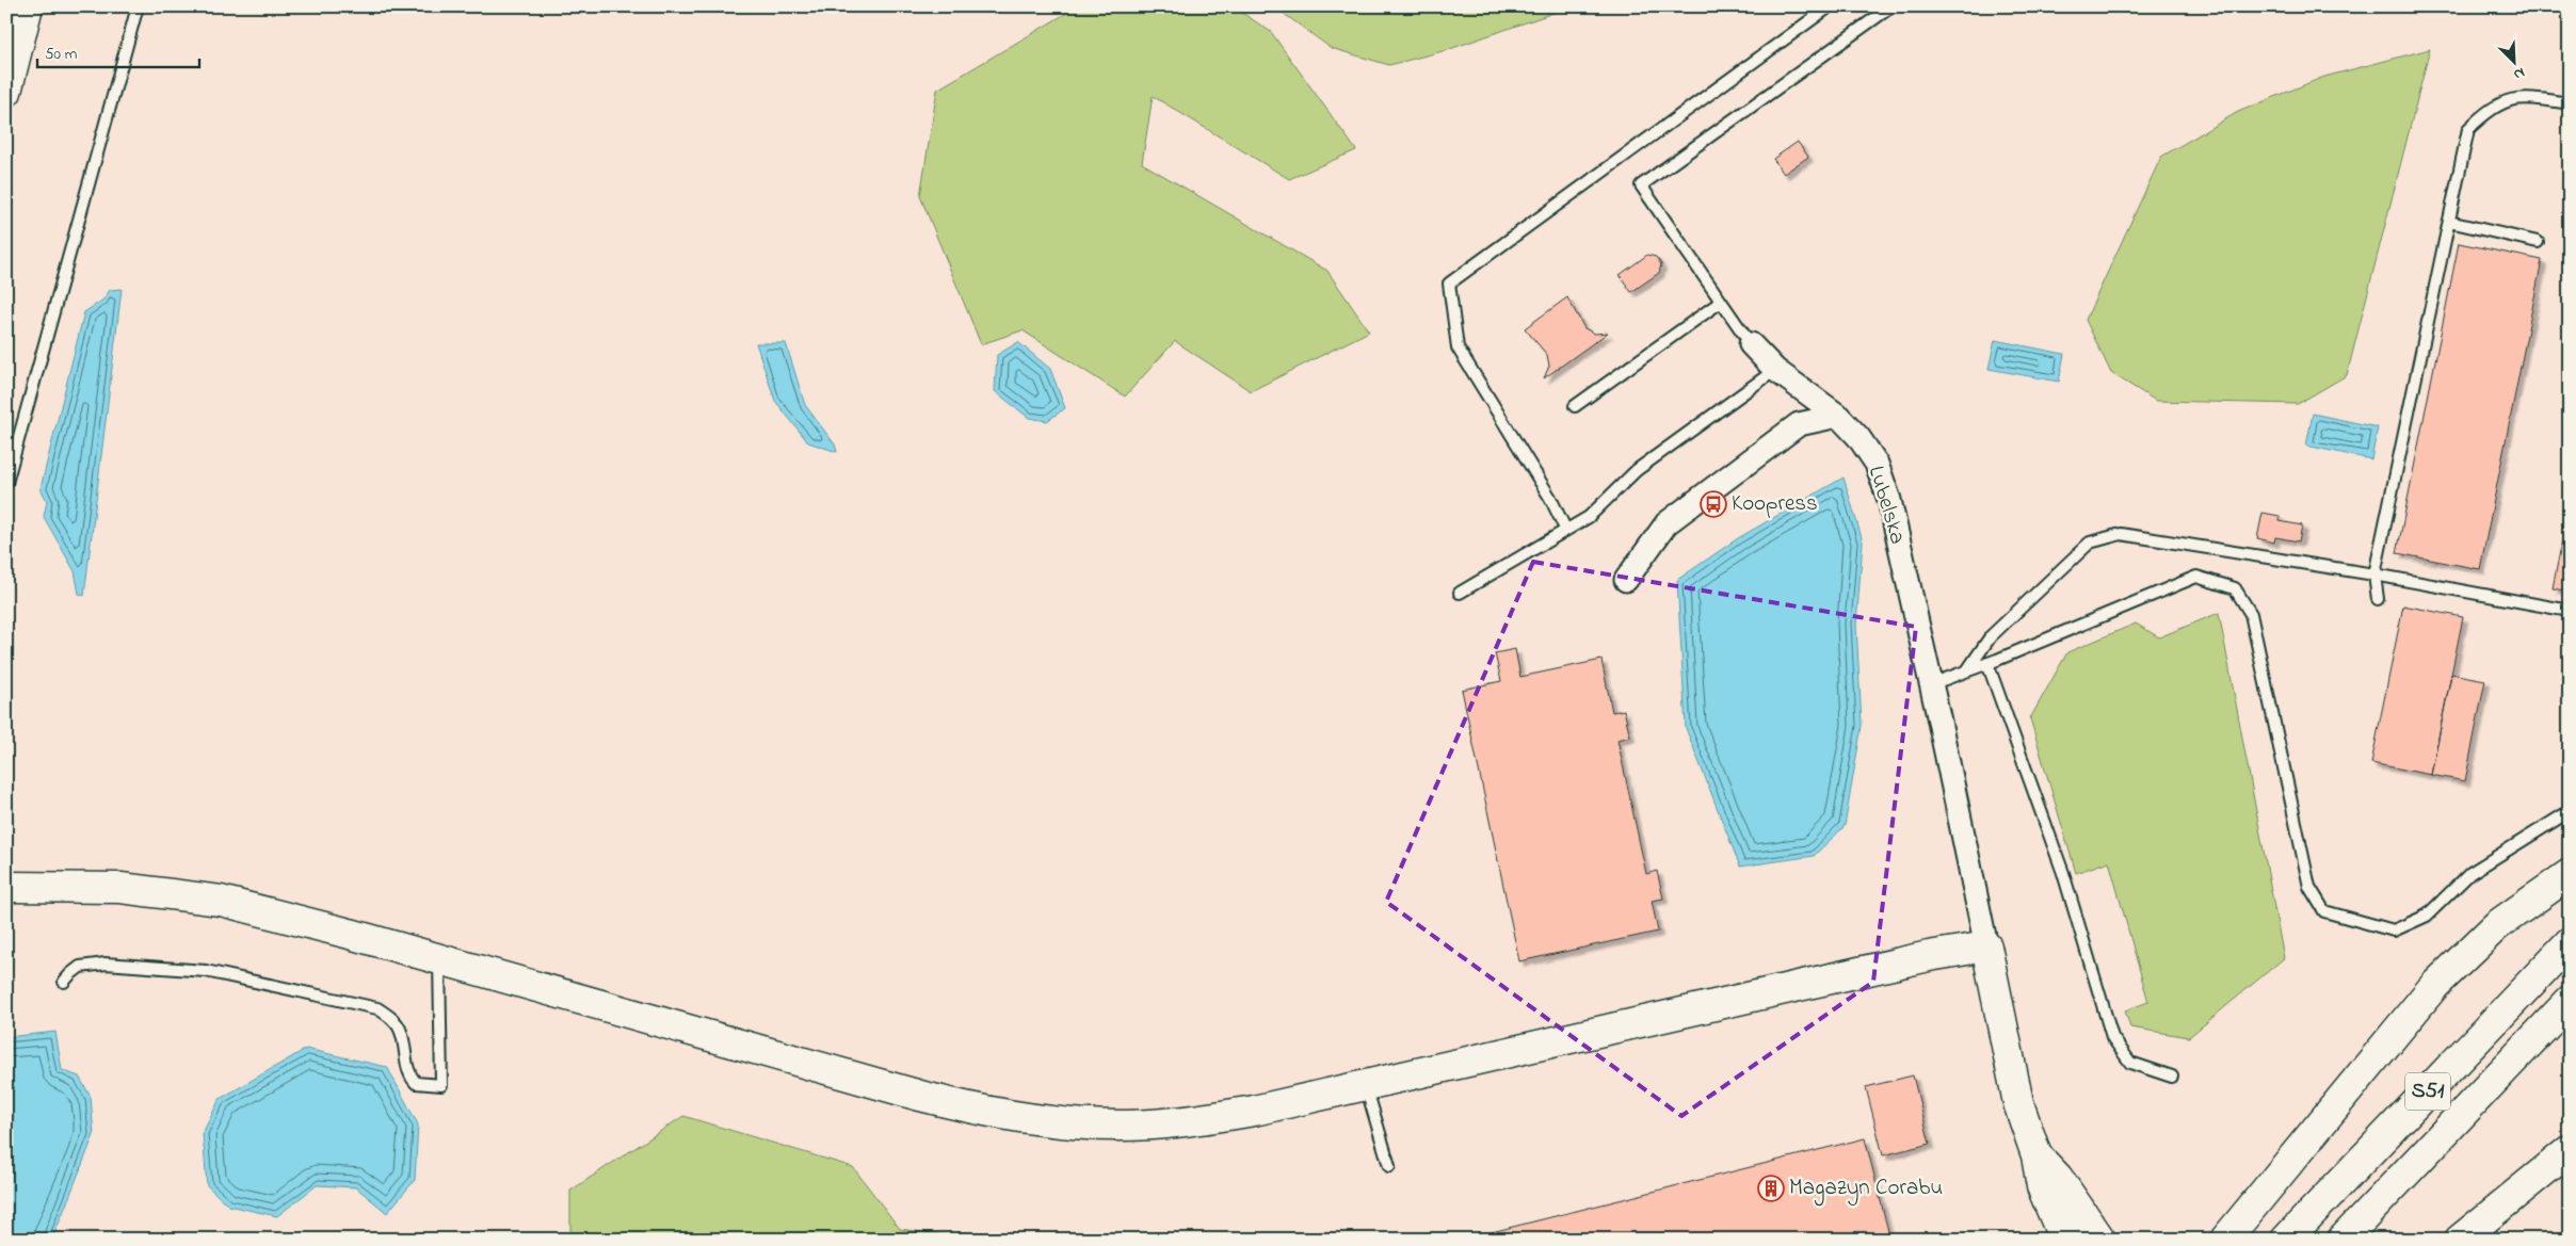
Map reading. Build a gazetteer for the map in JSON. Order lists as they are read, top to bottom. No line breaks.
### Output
{"streets":{"main road":["S51"],"street":["Lubelska"]},"places":{"bus stop":["Koopress"],"building":["Magazyn Corabu"]},"scale_bar":"50 m","north":"bottom right"}
